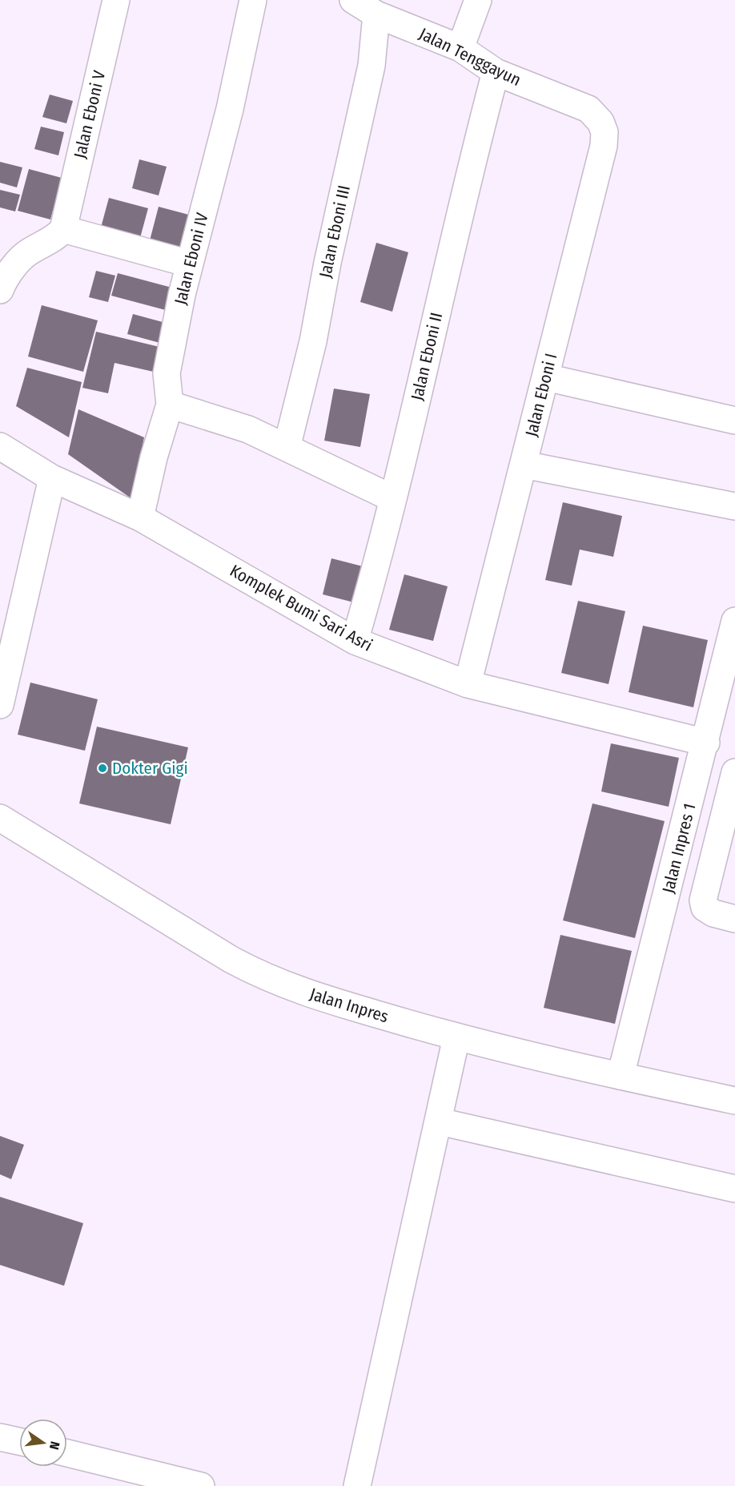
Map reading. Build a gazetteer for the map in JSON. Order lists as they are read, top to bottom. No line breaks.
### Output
{"streets":{"street":["Jalan Tenggayun","Jalan Eboni V","Jalan Eboni III","Jalan Eboni IV","Jalan Eboni II","Jalan Eboni I","Komplek Bumi Sari Asri","Jalan Inpres 1","Jalan Inpres"]},"crossings":[["Jalan Tenggayun","Jalan Eboni III"],["Jalan Tenggayun","Jalan Eboni II"],["Jalan Tenggayun","Jalan Eboni I"],["Jalan Eboni IV","Komplek Bumi Sari Asri"],["Jalan Eboni II","Komplek Bumi Sari Asri"],["Jalan Eboni I","Komplek Bumi Sari Asri"],["Komplek Bumi Sari Asri","Jalan Inpres 1"],["Jalan Inpres 1","Jalan Inpres"]],"places":["Dokter Gigi"],"north":"right"}
